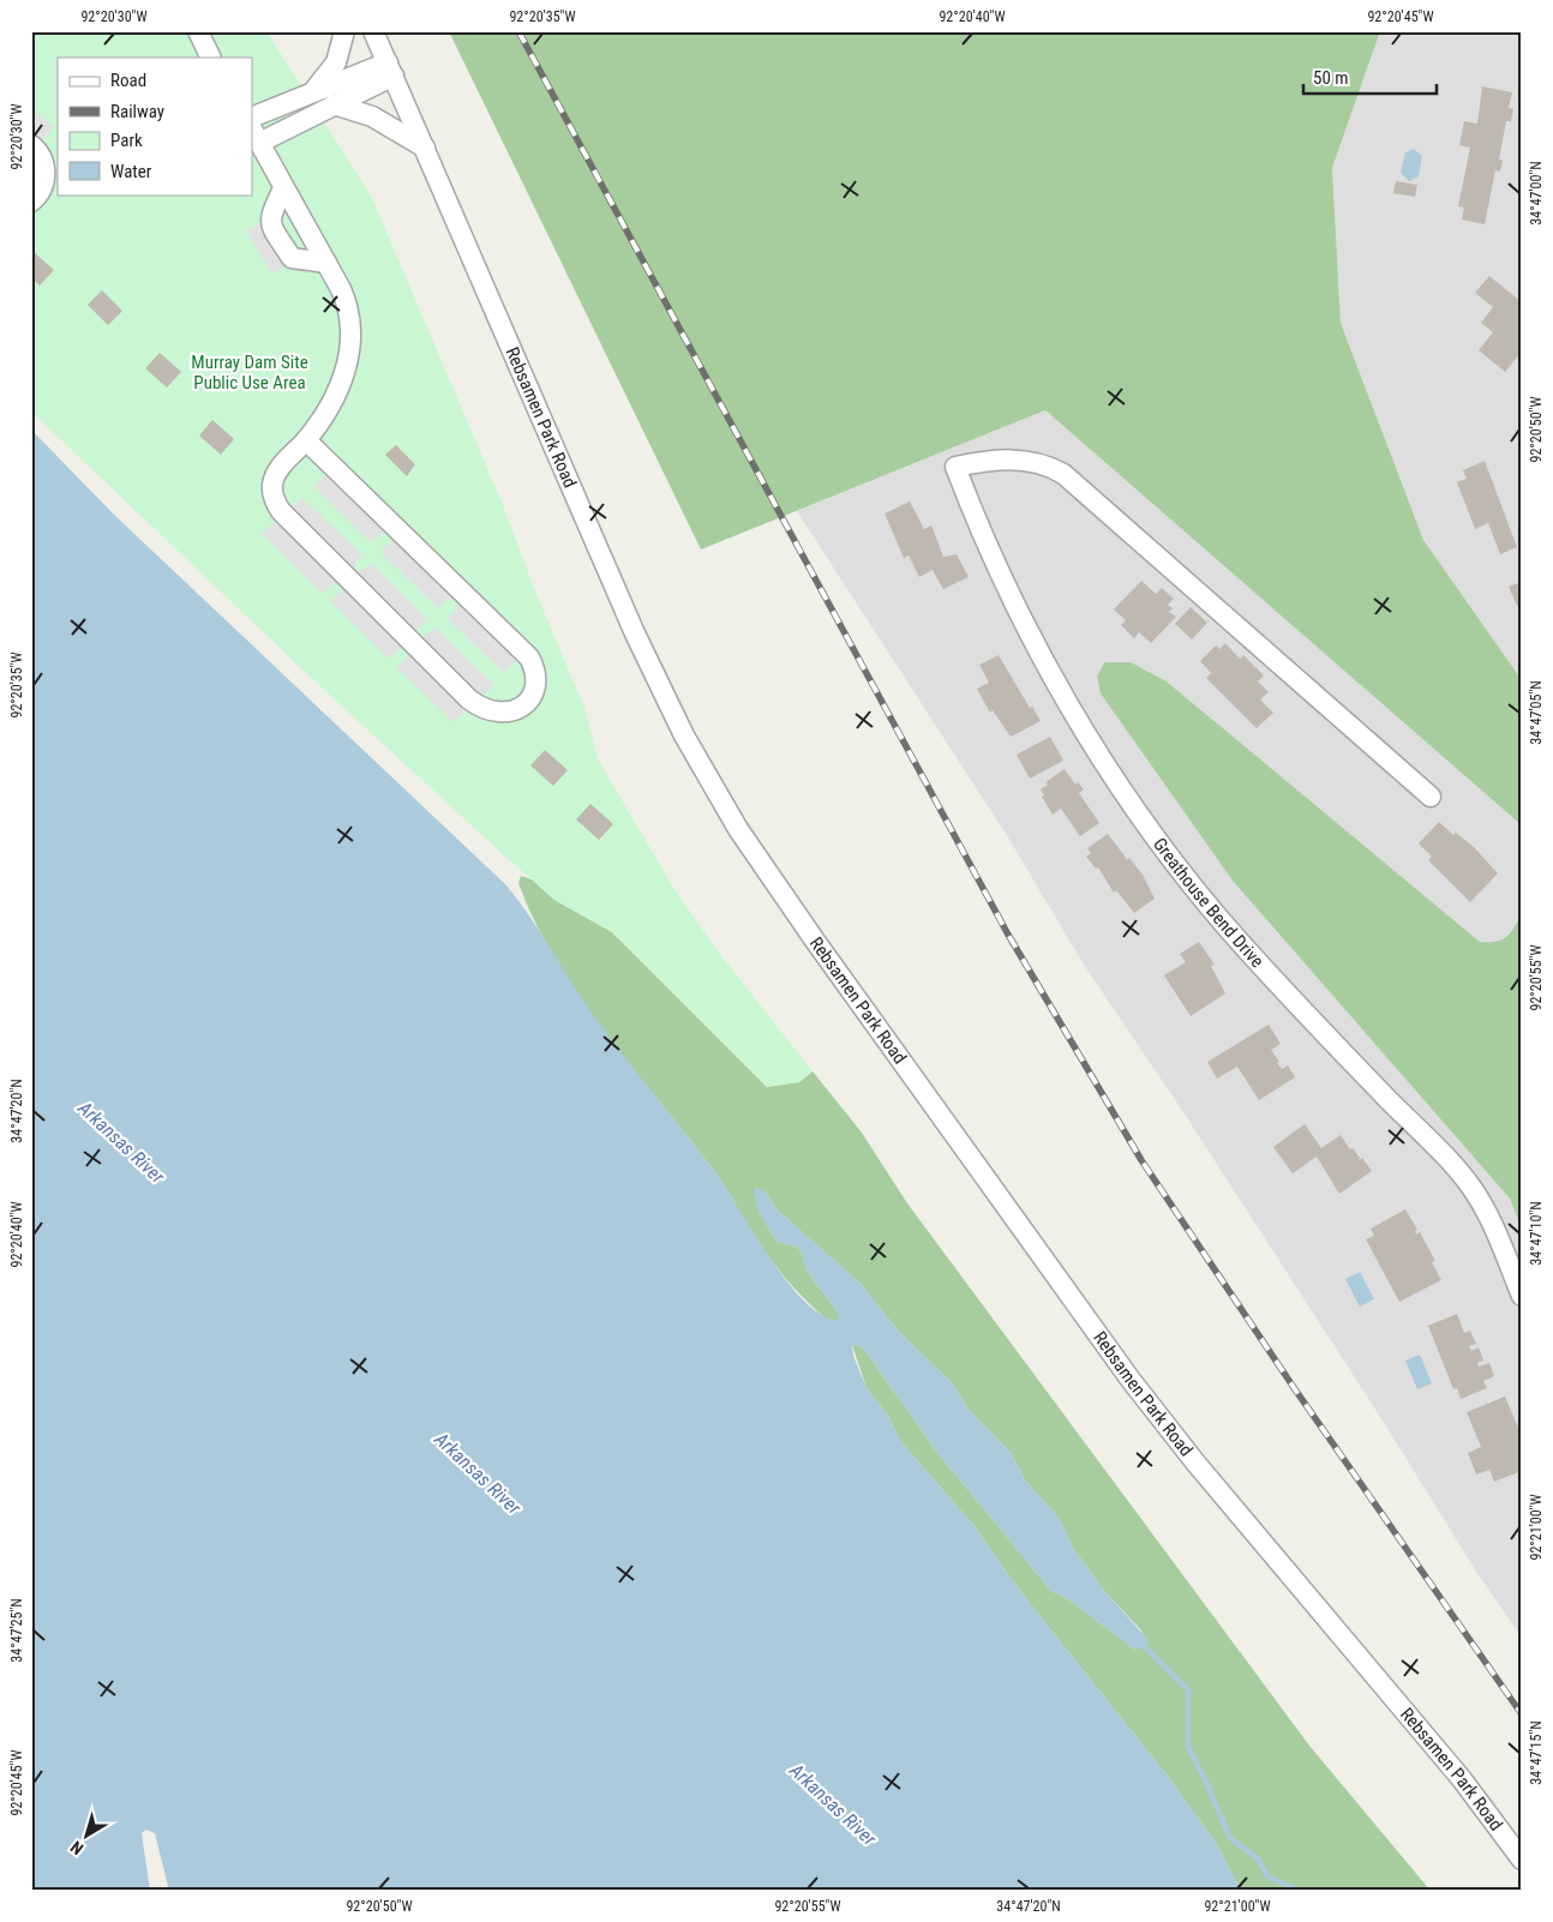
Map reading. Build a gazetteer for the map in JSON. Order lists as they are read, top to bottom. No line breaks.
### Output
{"streets":{"street":["Rebsamen Park Road","Greathouse Bend Drive"]},"water":["Arkansas River"],"parks":["Murray Dam Site Public Use Area"],"legend":["Road","Railway","Park","Water"],"scale_bar":"50 m","north":"bottom left","coordinates":["92°20'30\"W","92°20'35\"W","92°20'40\"W","92°20'45\"W","34°47'00\"N","92°20'50\"W","34°47'05\"N","92°20'55\"W","34°47'20\"N","34°47'10\"N","92°21'00\"W","34°47'25\"N","34°47'15\"N"]}
